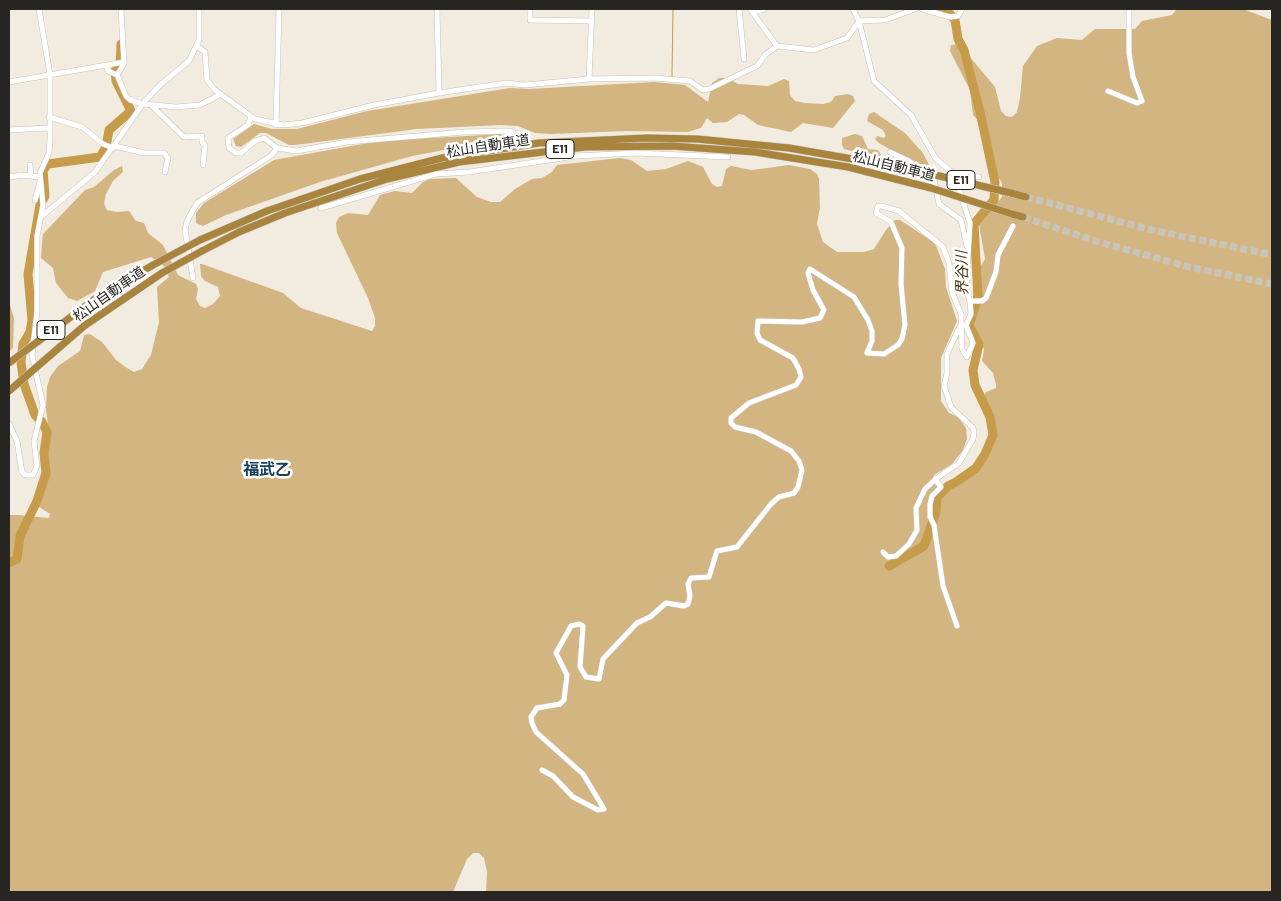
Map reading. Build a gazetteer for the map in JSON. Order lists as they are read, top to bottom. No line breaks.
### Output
{"streets":{"highway":["松山自動車道","E11"]},"districts":["福武乙"],"water":["界谷川"]}
